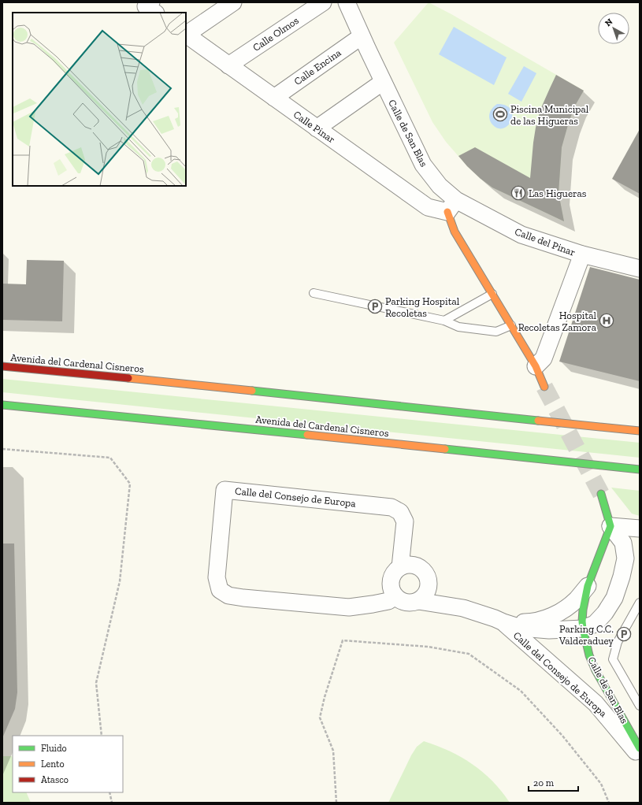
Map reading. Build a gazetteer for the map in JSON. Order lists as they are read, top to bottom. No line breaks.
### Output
{"streets":{"main road":["Calle de San Blas","Avenida del Cardenal Cisneros"],"street":["Calle Olmos","Calle Encina","Calle Pinar","Calle del Pinar","Calle del Consejo de Europa"]},"crossings":[["Calle Olmos","Calle Pinar"],["Calle Encina","Calle Pinar"],["Calle Encina","Calle de San Blas"],["Calle Pinar","Calle de San Blas"],["Calle Pinar","Calle del Pinar"],["Calle de San Blas","Calle del Pinar"],["Calle de San Blas","Calle del Consejo de Europa"]],"places":{"sports":["Piscina Municipal de las Higueras"],"restaurant":["Las Higueras"],"parking":["Parking Hospital Recoletas","Parking C.C. Valderaduey"],"hospital":["Hospital Recoletas Zamora"]},"legend":["Fluido","Lento","Atasco"],"scale_bar":"20 m","north":"top left"}
